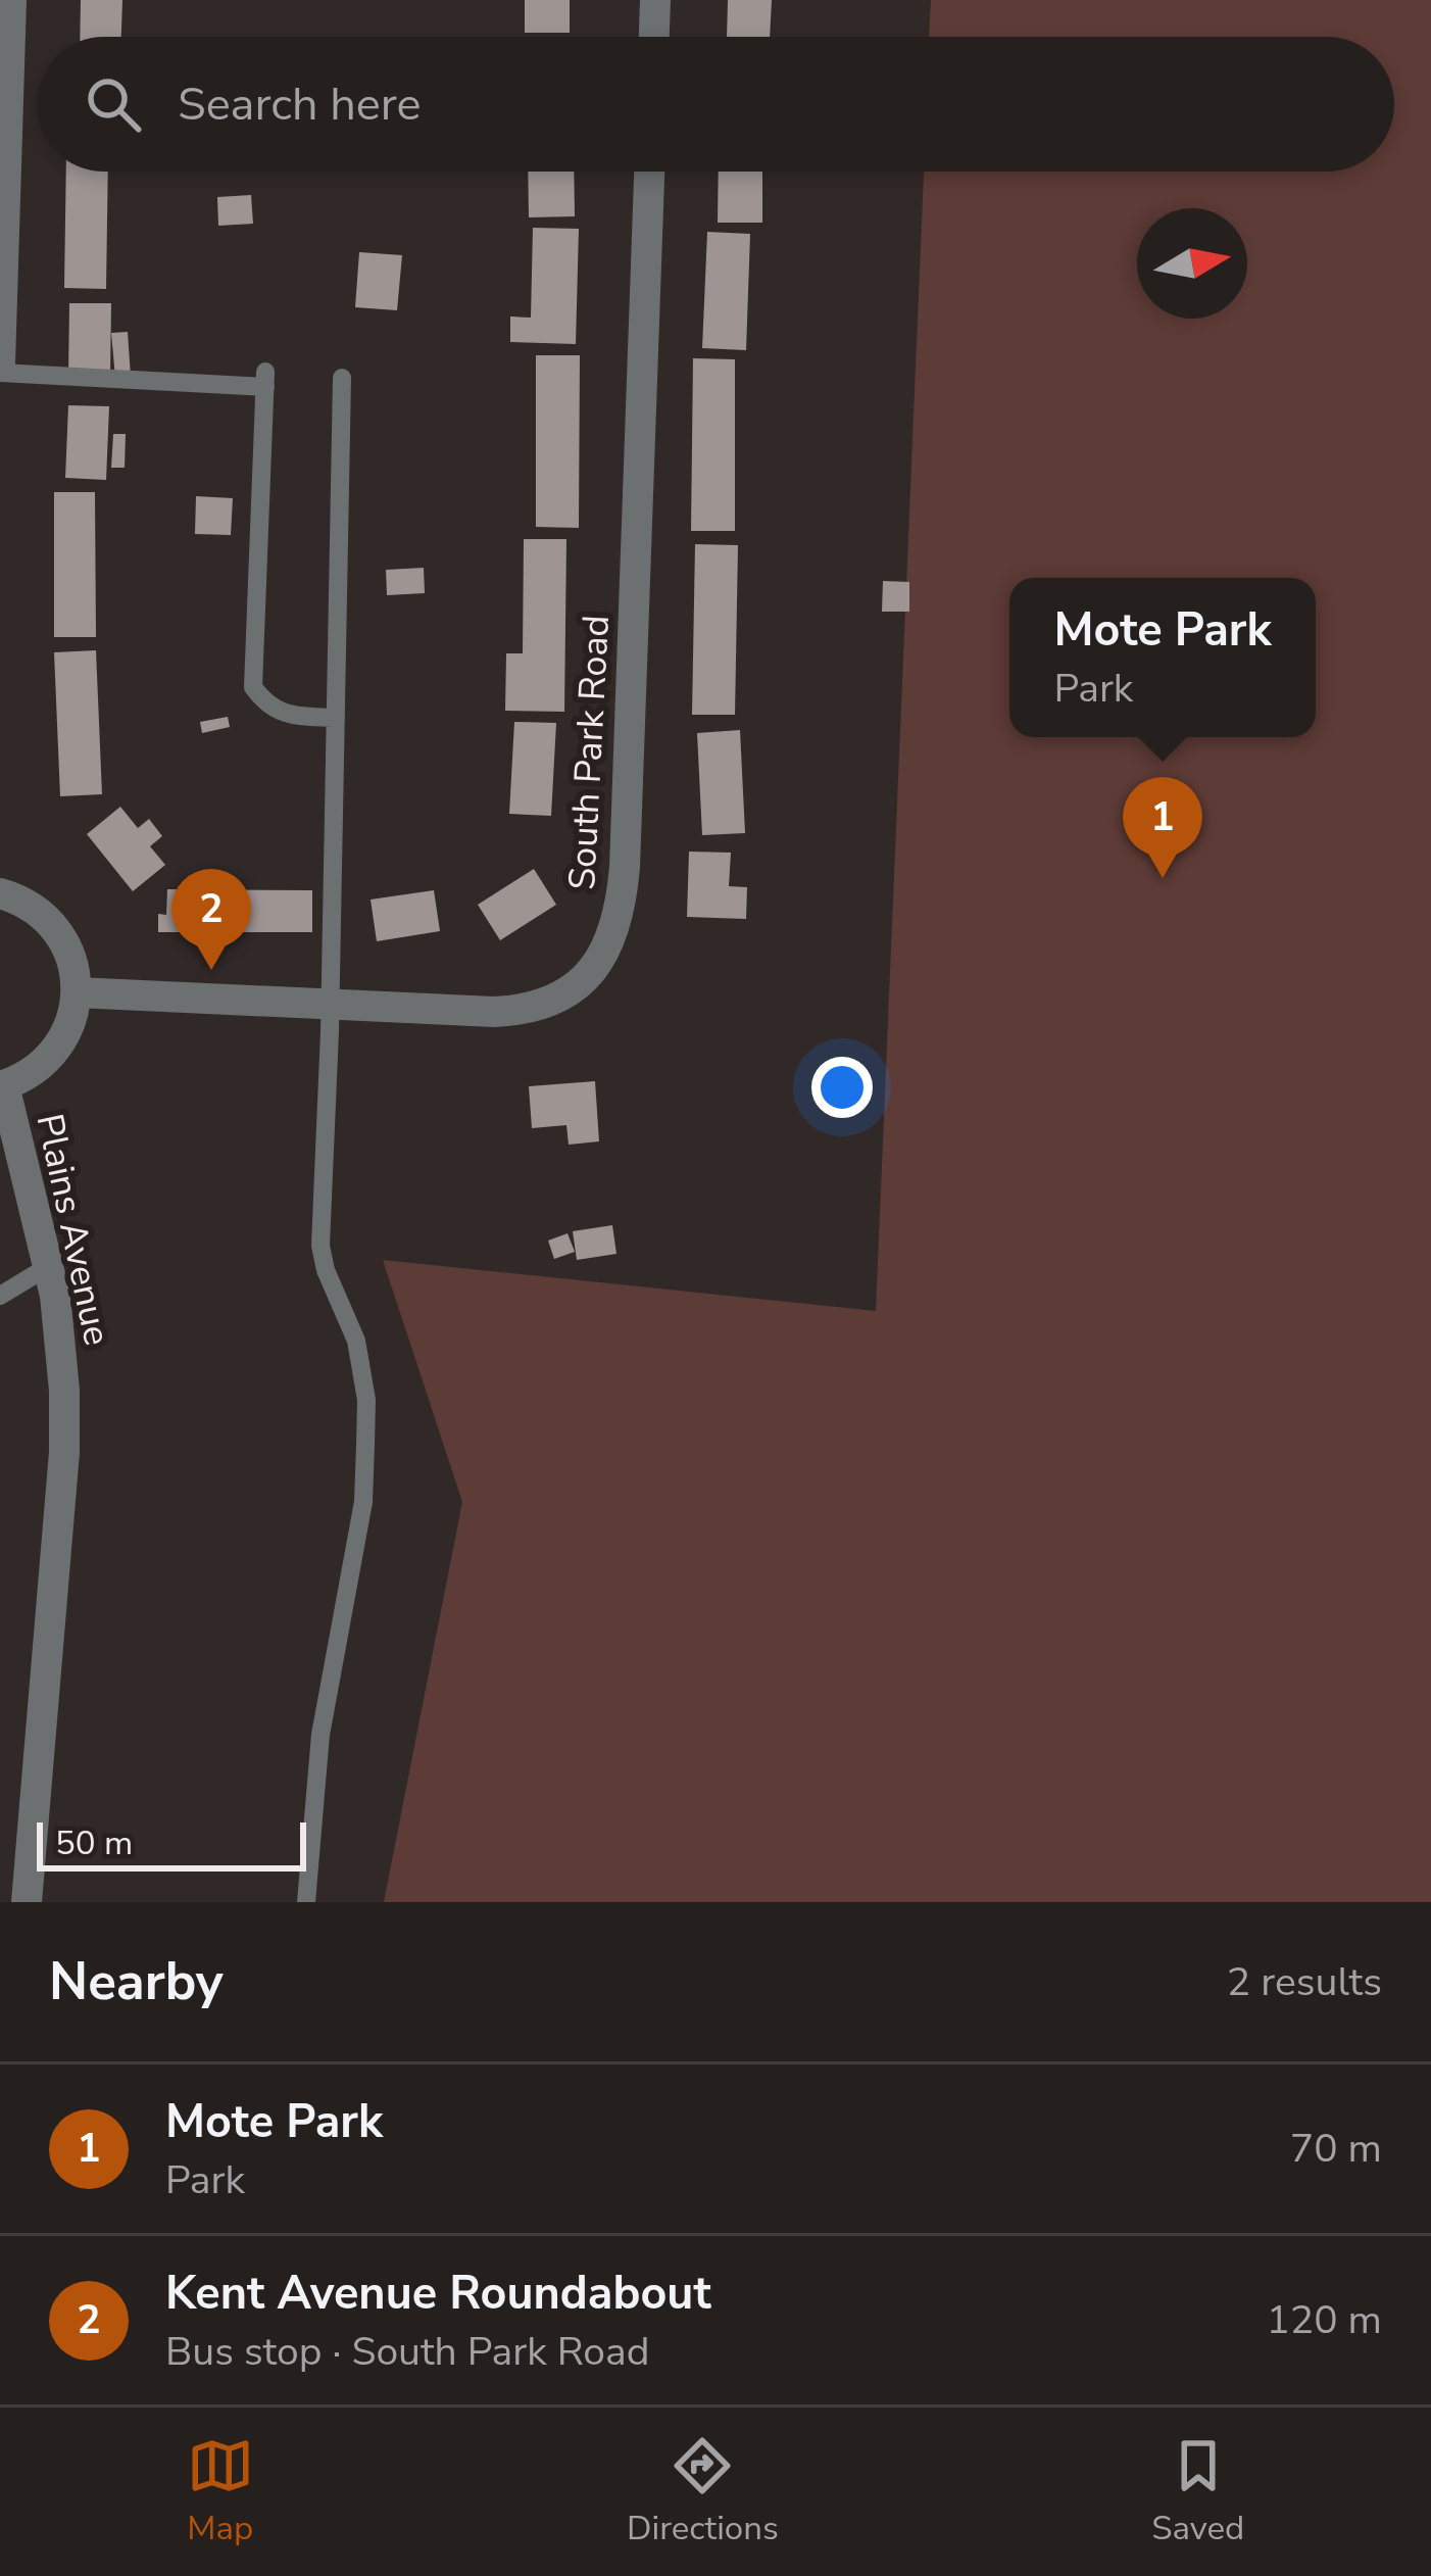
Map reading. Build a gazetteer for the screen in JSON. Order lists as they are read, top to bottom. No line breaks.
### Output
{"streets":{"street":["South Park Road","Plains Avenue"]},"crossings":[["South Park Road","Plains Avenue"]],"scale_bar":"50 m","north":"right","page":{"search":"Search here","popup":["Mote Park","Park"],"pins":["1","2"],"scale":"50 m","heading":["Nearby","2 results"],"list":[{"mark":"1","name":"Mote Park","note":"Park","value":"70 m"},{"mark":"2","name":"Kent Avenue Roundabout","note":"Bus stop · South Park Road","value":"120 m"}],"nav":["Map","Directions","Saved"]}}
